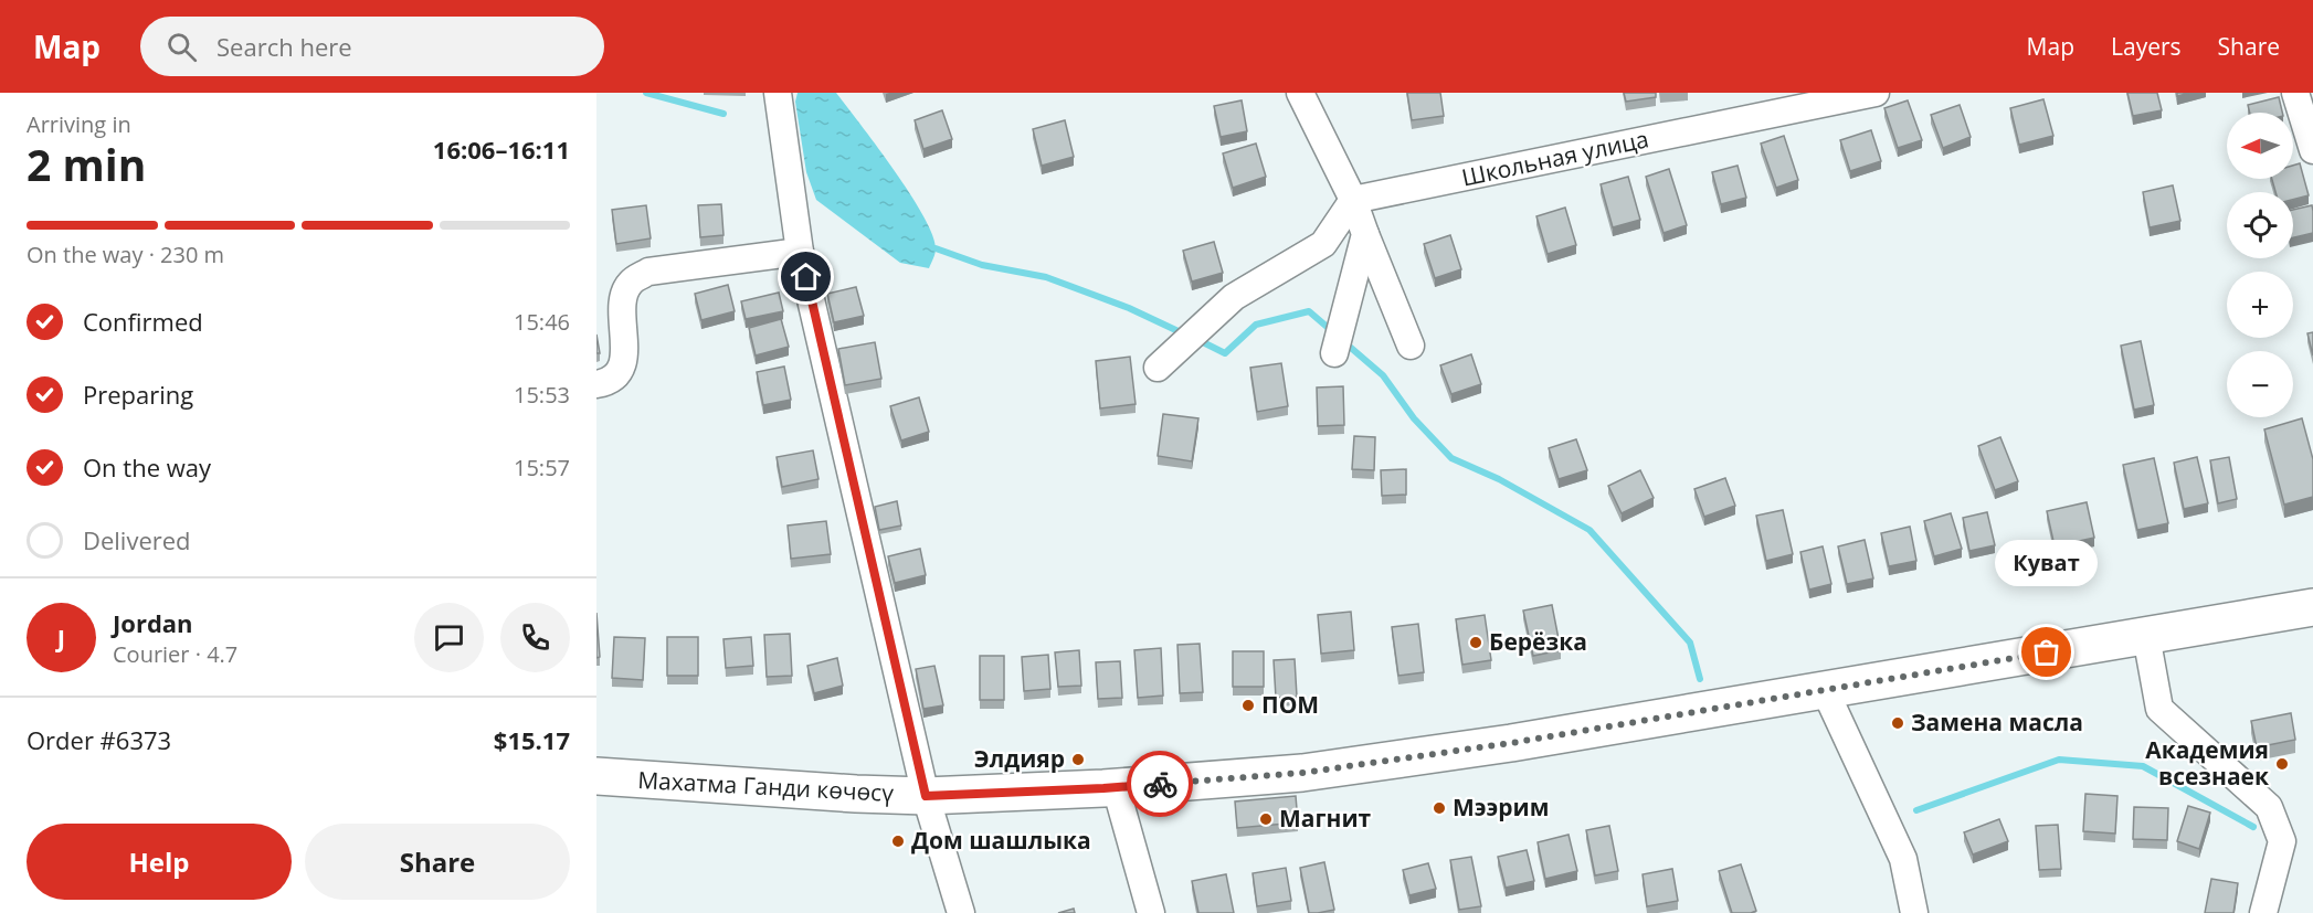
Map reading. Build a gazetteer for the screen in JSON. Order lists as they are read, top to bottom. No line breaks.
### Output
{"streets":{"main road":["Махатма Ганди көчөсү"],"street":["Школьная улица"]},"places":["Берёзка","Куват","ПОМ","Замена масла","Элдияр","Академия всезнаек","Мээрим","Магнит","Дом шашлыка"],"north":"left","page":{"header":"Map","search":"Search here","nav":["Map","Layers","Share"],"heading":["2 min","Arriving in","16:06–16:11"],"panel":["Jordan","Courier · 4.7","Order #6373","$15.17"],"map_buttons":["+","−"],"bar":"On the way · 230 m","list":[["Confirmed","15:46"],["Preparing","15:53"],["On the way","15:57"],"Delivered"],"bubble":"Куват","round":"J","buttons":["Help","Share"]}}
